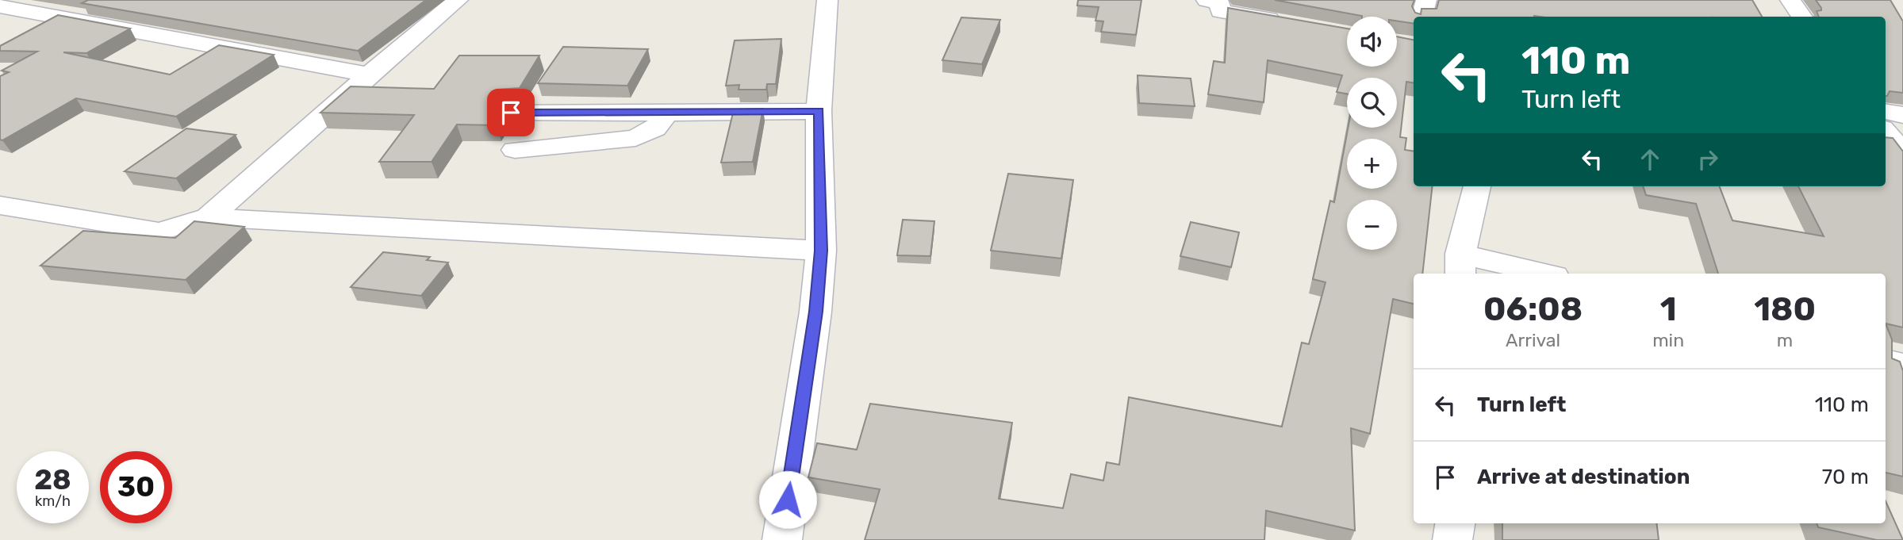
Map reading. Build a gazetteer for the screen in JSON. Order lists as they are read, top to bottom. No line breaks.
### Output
{"page":{"map_buttons":["+","−"],"turn":["110 m","Turn left"],"eta":["06:08","Arrival","1","min","180","m"],"list":[{"name":"Turn left","value":"110 m"},{"name":"Arrive at destination","value":"70 m"}],"speed":"28 km/h","limit":"30"}}
